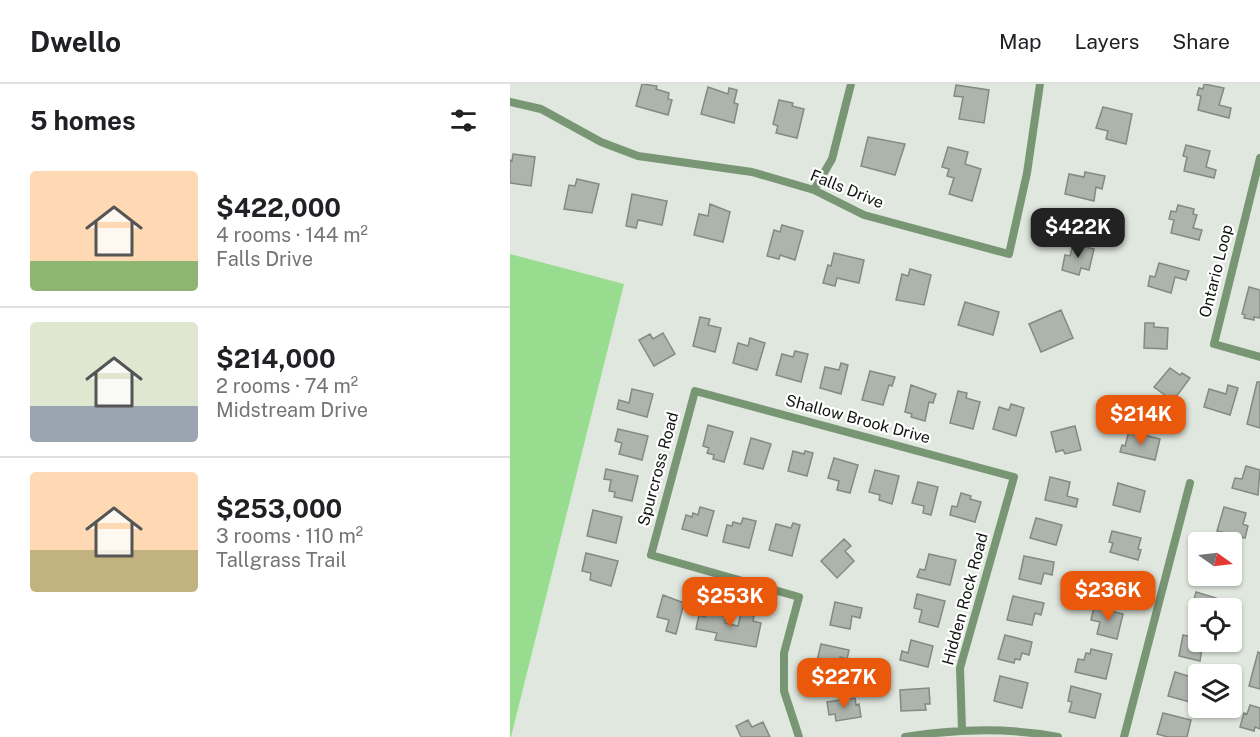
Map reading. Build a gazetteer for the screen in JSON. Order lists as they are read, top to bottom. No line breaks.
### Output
{"streets":{"street":["Falls Drive","Ontario Loop","Shallow Brook Drive","Spurcross Road","Hidden Rock Road"]},"crossings":[["Shallow Brook Drive","Spurcross Road"],["Shallow Brook Drive","Hidden Rock Road"]],"north":"right","page":{"header":"Dwello","nav":["Map","Layers","Share"],"heading":"5 homes","list":[{"name":"$422,000","note":"4 rooms · 144 m² · Falls Drive"},{"name":"$214,000","note":"2 rooms · 74 m² · Midstream Drive"},{"name":"$253,000","note":"3 rooms · 110 m² · Tallgrass Trail"}],"price":["$422K","$214K","$236K","$253K","$227K"]}}
